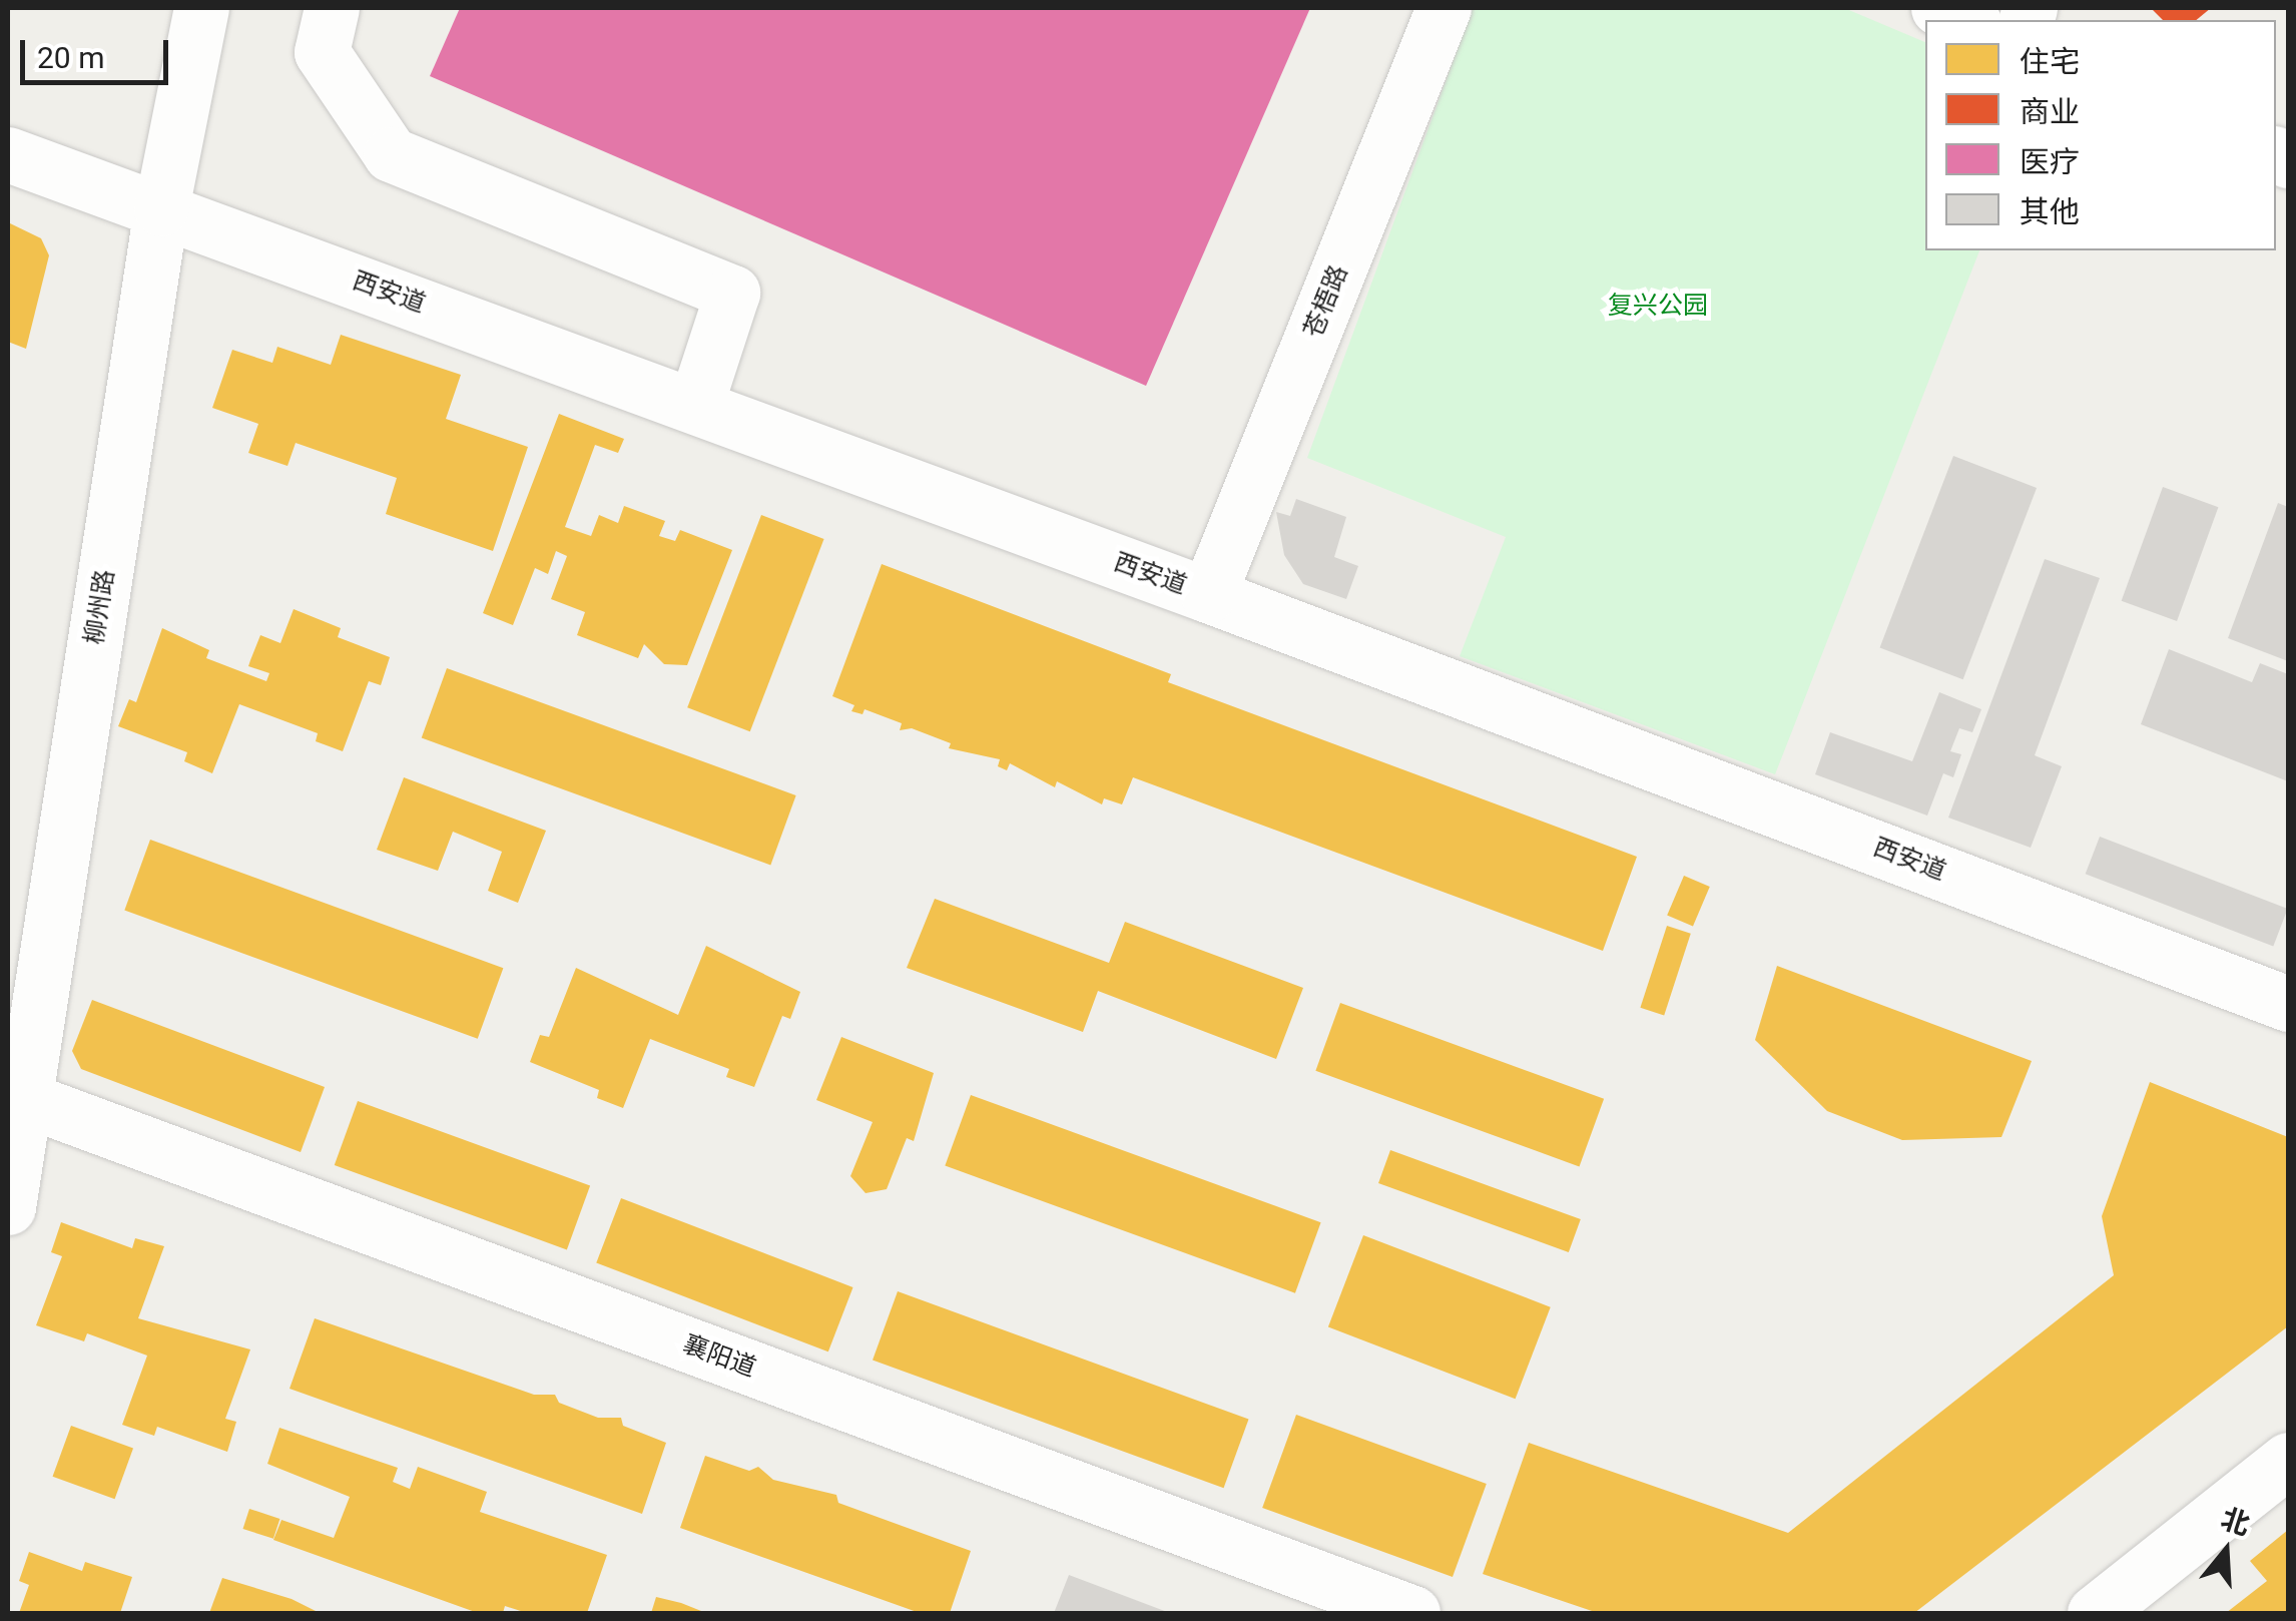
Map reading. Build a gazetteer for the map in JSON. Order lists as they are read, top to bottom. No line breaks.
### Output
{"streets":{"street":["西安道","苍梧路","柳州路","襄阳道"]},"crossings":[["西安道","苍梧路"],["西安道","柳州路"],["柳州路","襄阳道"]],"parks":["复兴公园"],"legend":["住宅","商业","医疗","其他"],"scale_bar":"20 m","north":"top"}
